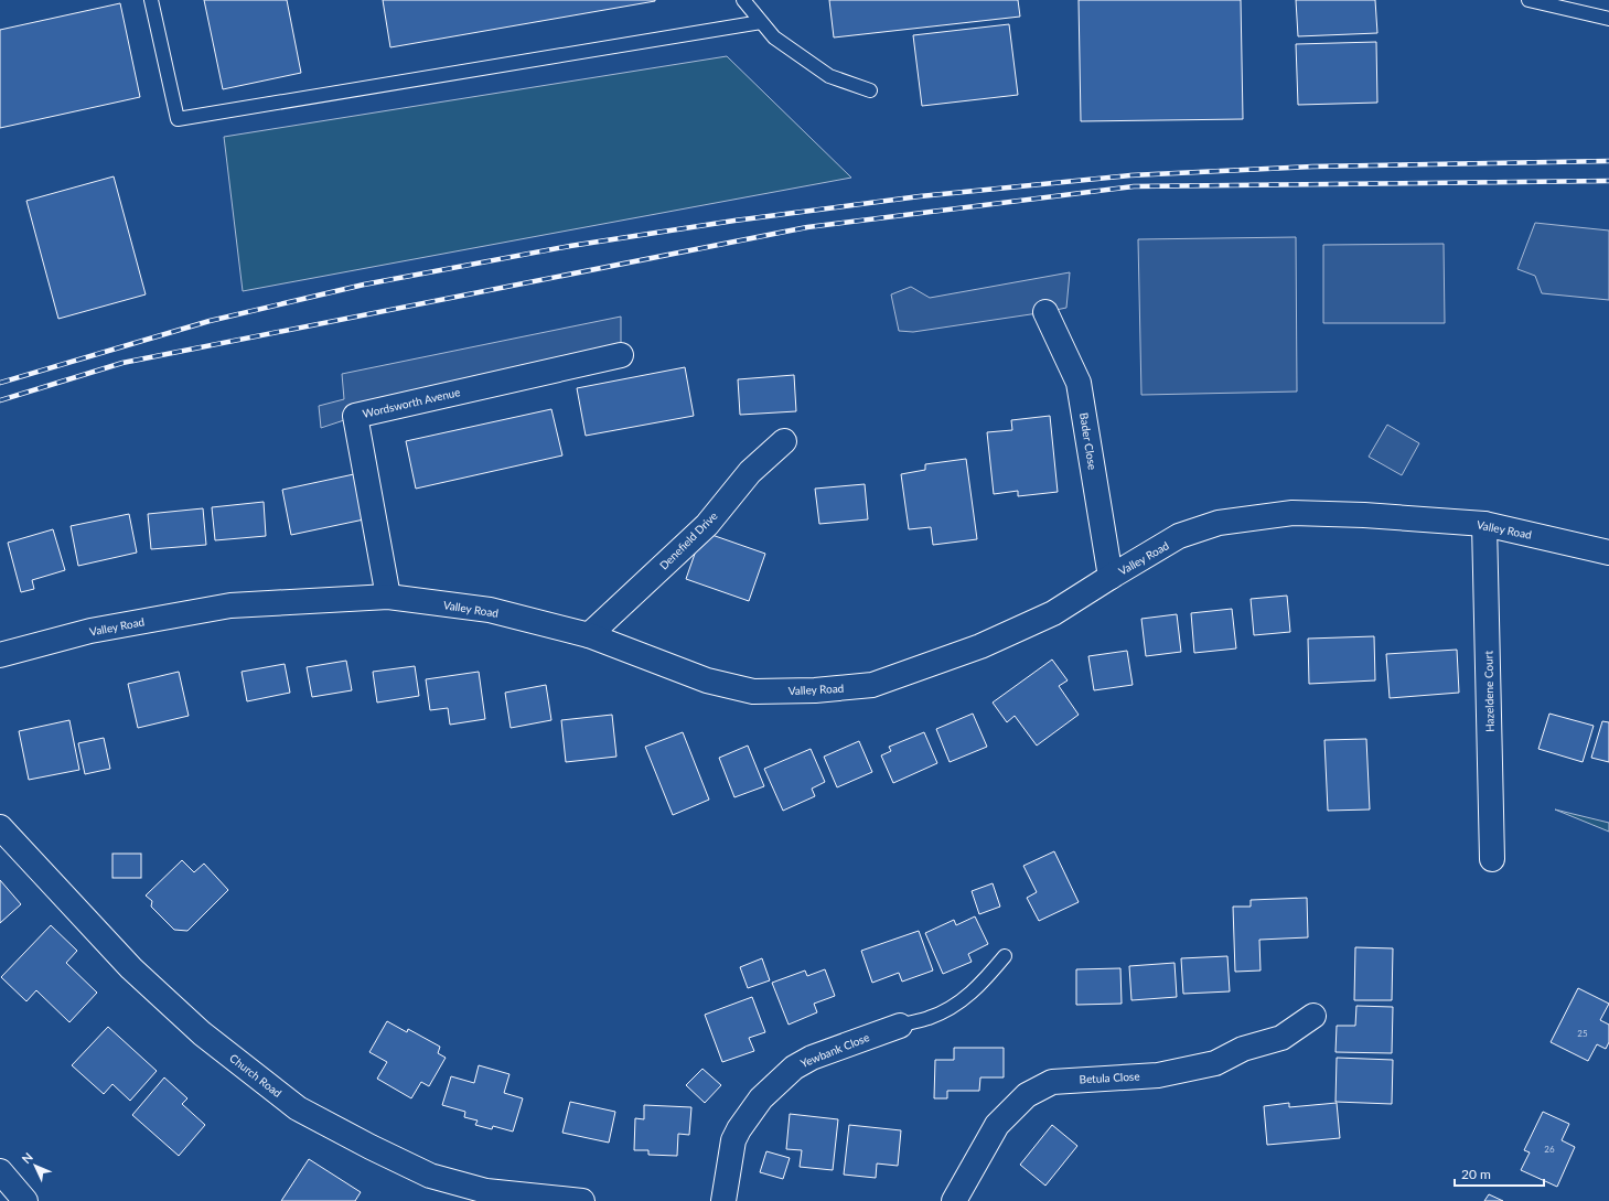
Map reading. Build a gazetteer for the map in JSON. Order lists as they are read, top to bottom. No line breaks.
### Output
{"streets":{"street":["Wordsworth Avenue","Bader Close","Valley Road","Denefield Drive","Hazeldene Court","Yewbank Close","Church Road","Betula Close"]},"crossings":[["Wordsworth Avenue","Valley Road"],["Bader Close","Valley Road"],["Valley Road","Denefield Drive"],["Valley Road","Hazeldene Court"]],"house_numbers":["25","26"],"scale_bar":"20 m","north":"top left"}
